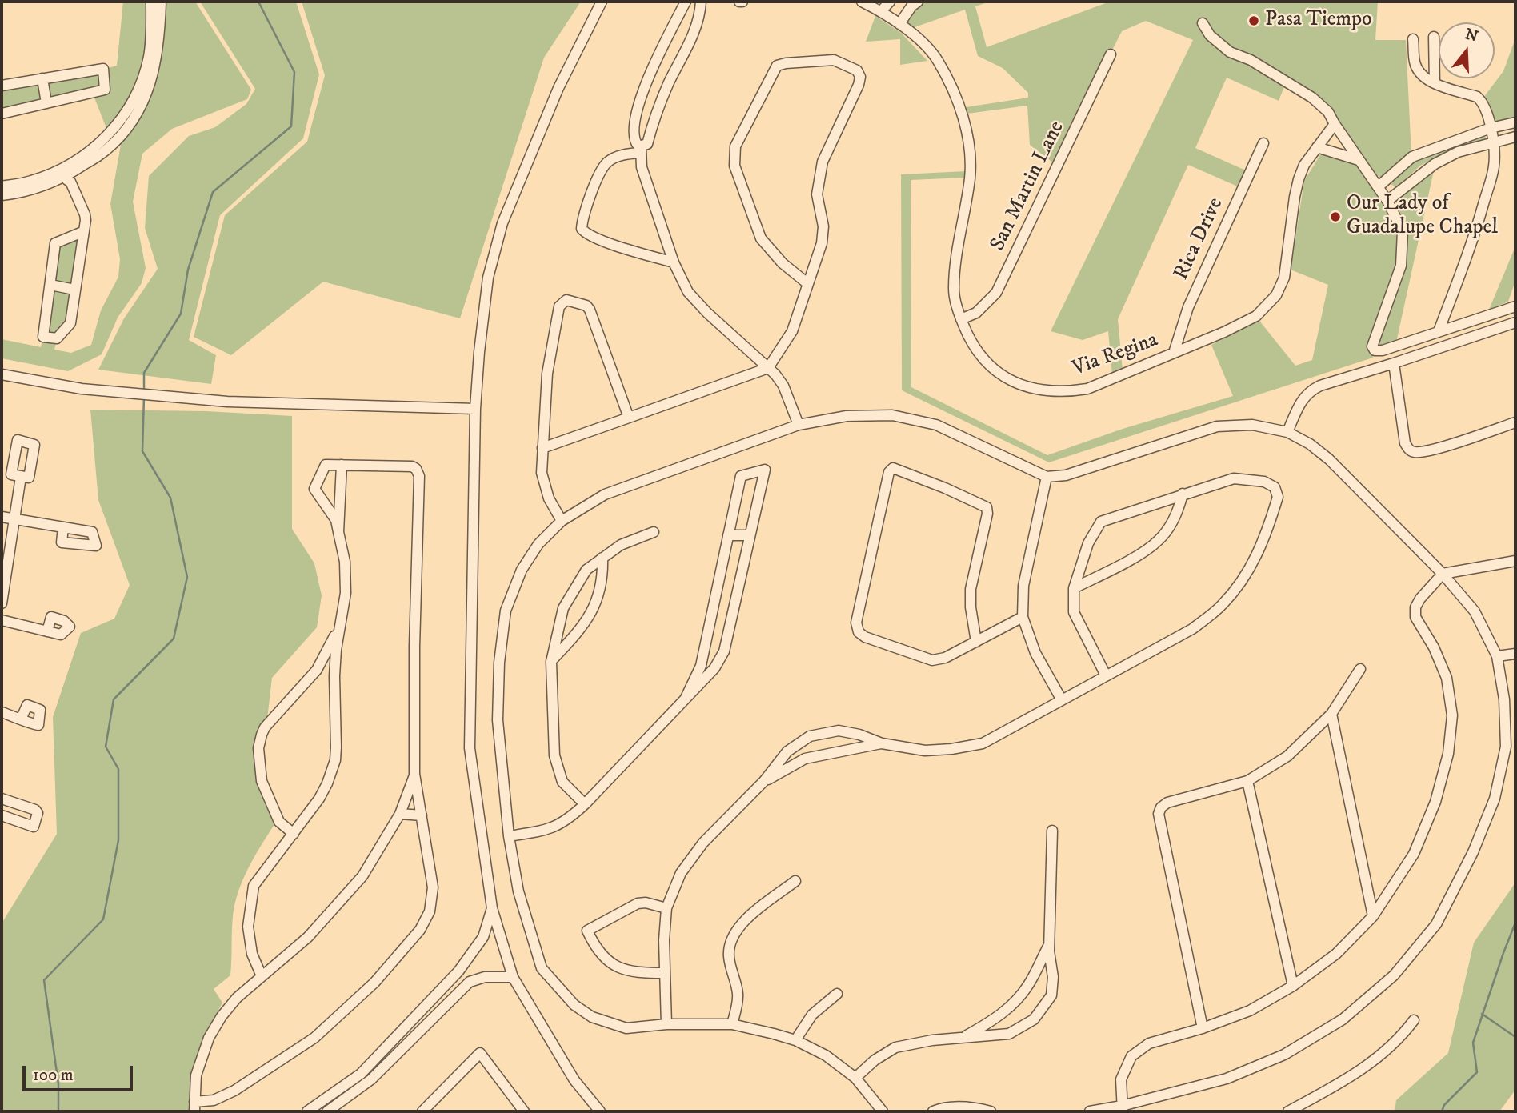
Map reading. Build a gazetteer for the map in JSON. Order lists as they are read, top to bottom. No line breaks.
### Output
{"streets":{"street":["San Martin Lane","Rica Drive","Via Regina"]},"crossings":[["San Martin Lane","Via Regina"],["Rica Drive","Via Regina"]],"places":["Pasa Tiempo","Our Lady of Guadalupe Chapel"],"scale_bar":"100 m","north":"top"}
